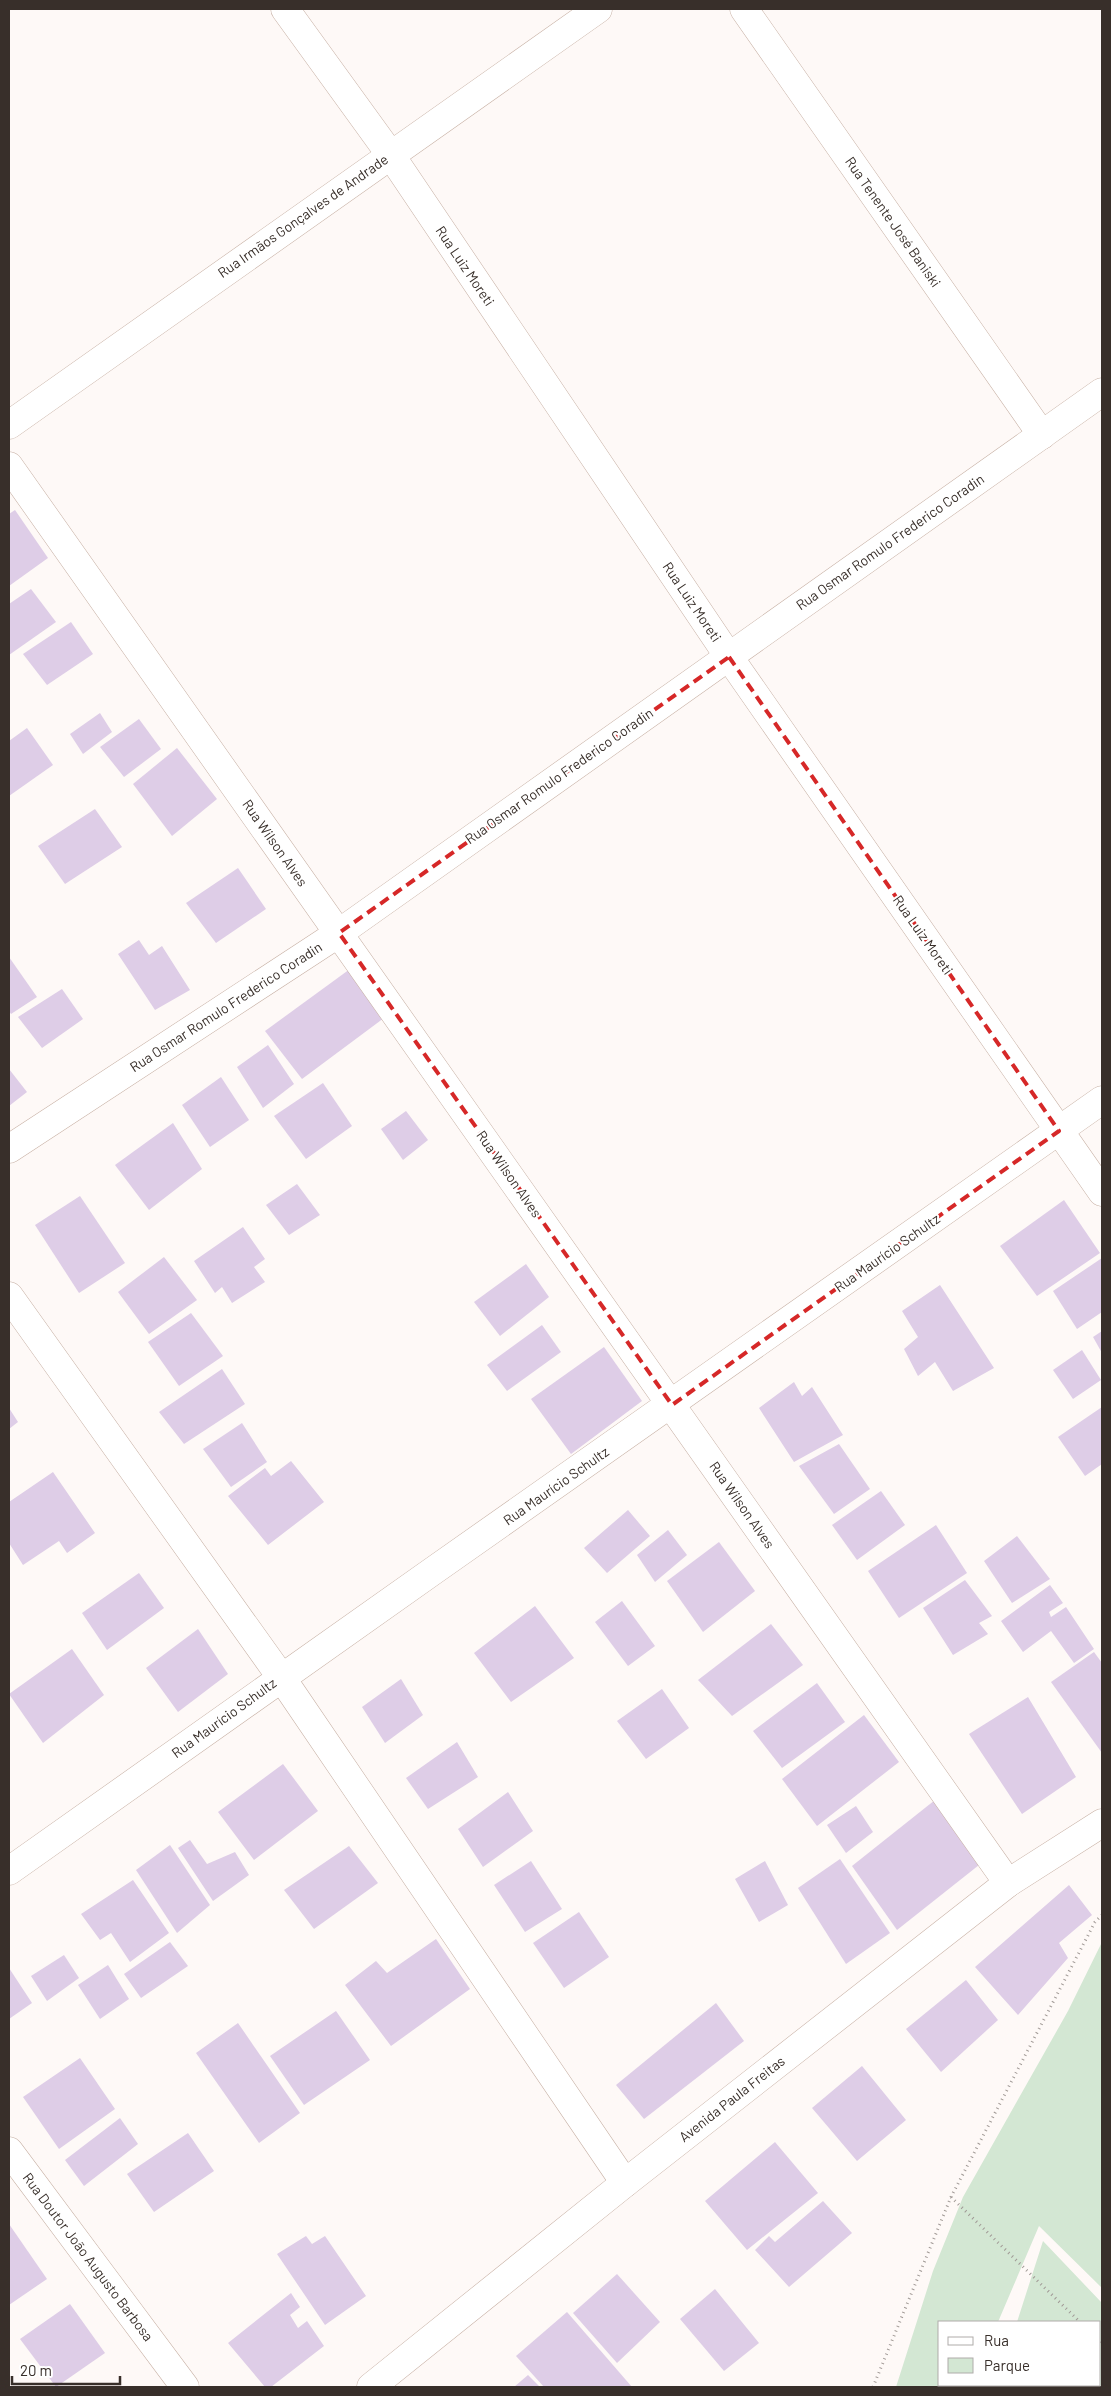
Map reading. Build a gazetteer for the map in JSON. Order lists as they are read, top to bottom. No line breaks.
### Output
{"streets":{"street":["Rua Irmãos Gonçalves de Andrade","Rua Tenente José Baniski","Rua Luiz Moreti","Rua Osmar Romulo Frederico Coradin","Rua Wilson Alves","Rua Maurício Schultz","Avenida Paula Freitas","Rua Doutor João Augusto Barbosa"]},"crossings":[["Rua Irmãos Gonçalves de Andrade","Rua Luiz Moreti"],["Rua Tenente José Baniski","Rua Osmar Romulo Frederico Coradin"],["Rua Luiz Moreti","Rua Osmar Romulo Frederico Coradin"],["Rua Luiz Moreti","Rua Maurício Schultz"],["Rua Osmar Romulo Frederico Coradin","Rua Wilson Alves"],["Rua Wilson Alves","Rua Maurício Schultz"],["Rua Wilson Alves","Avenida Paula Freitas"]],"legend":["Rua","Parque"],"scale_bar":"20 m"}
